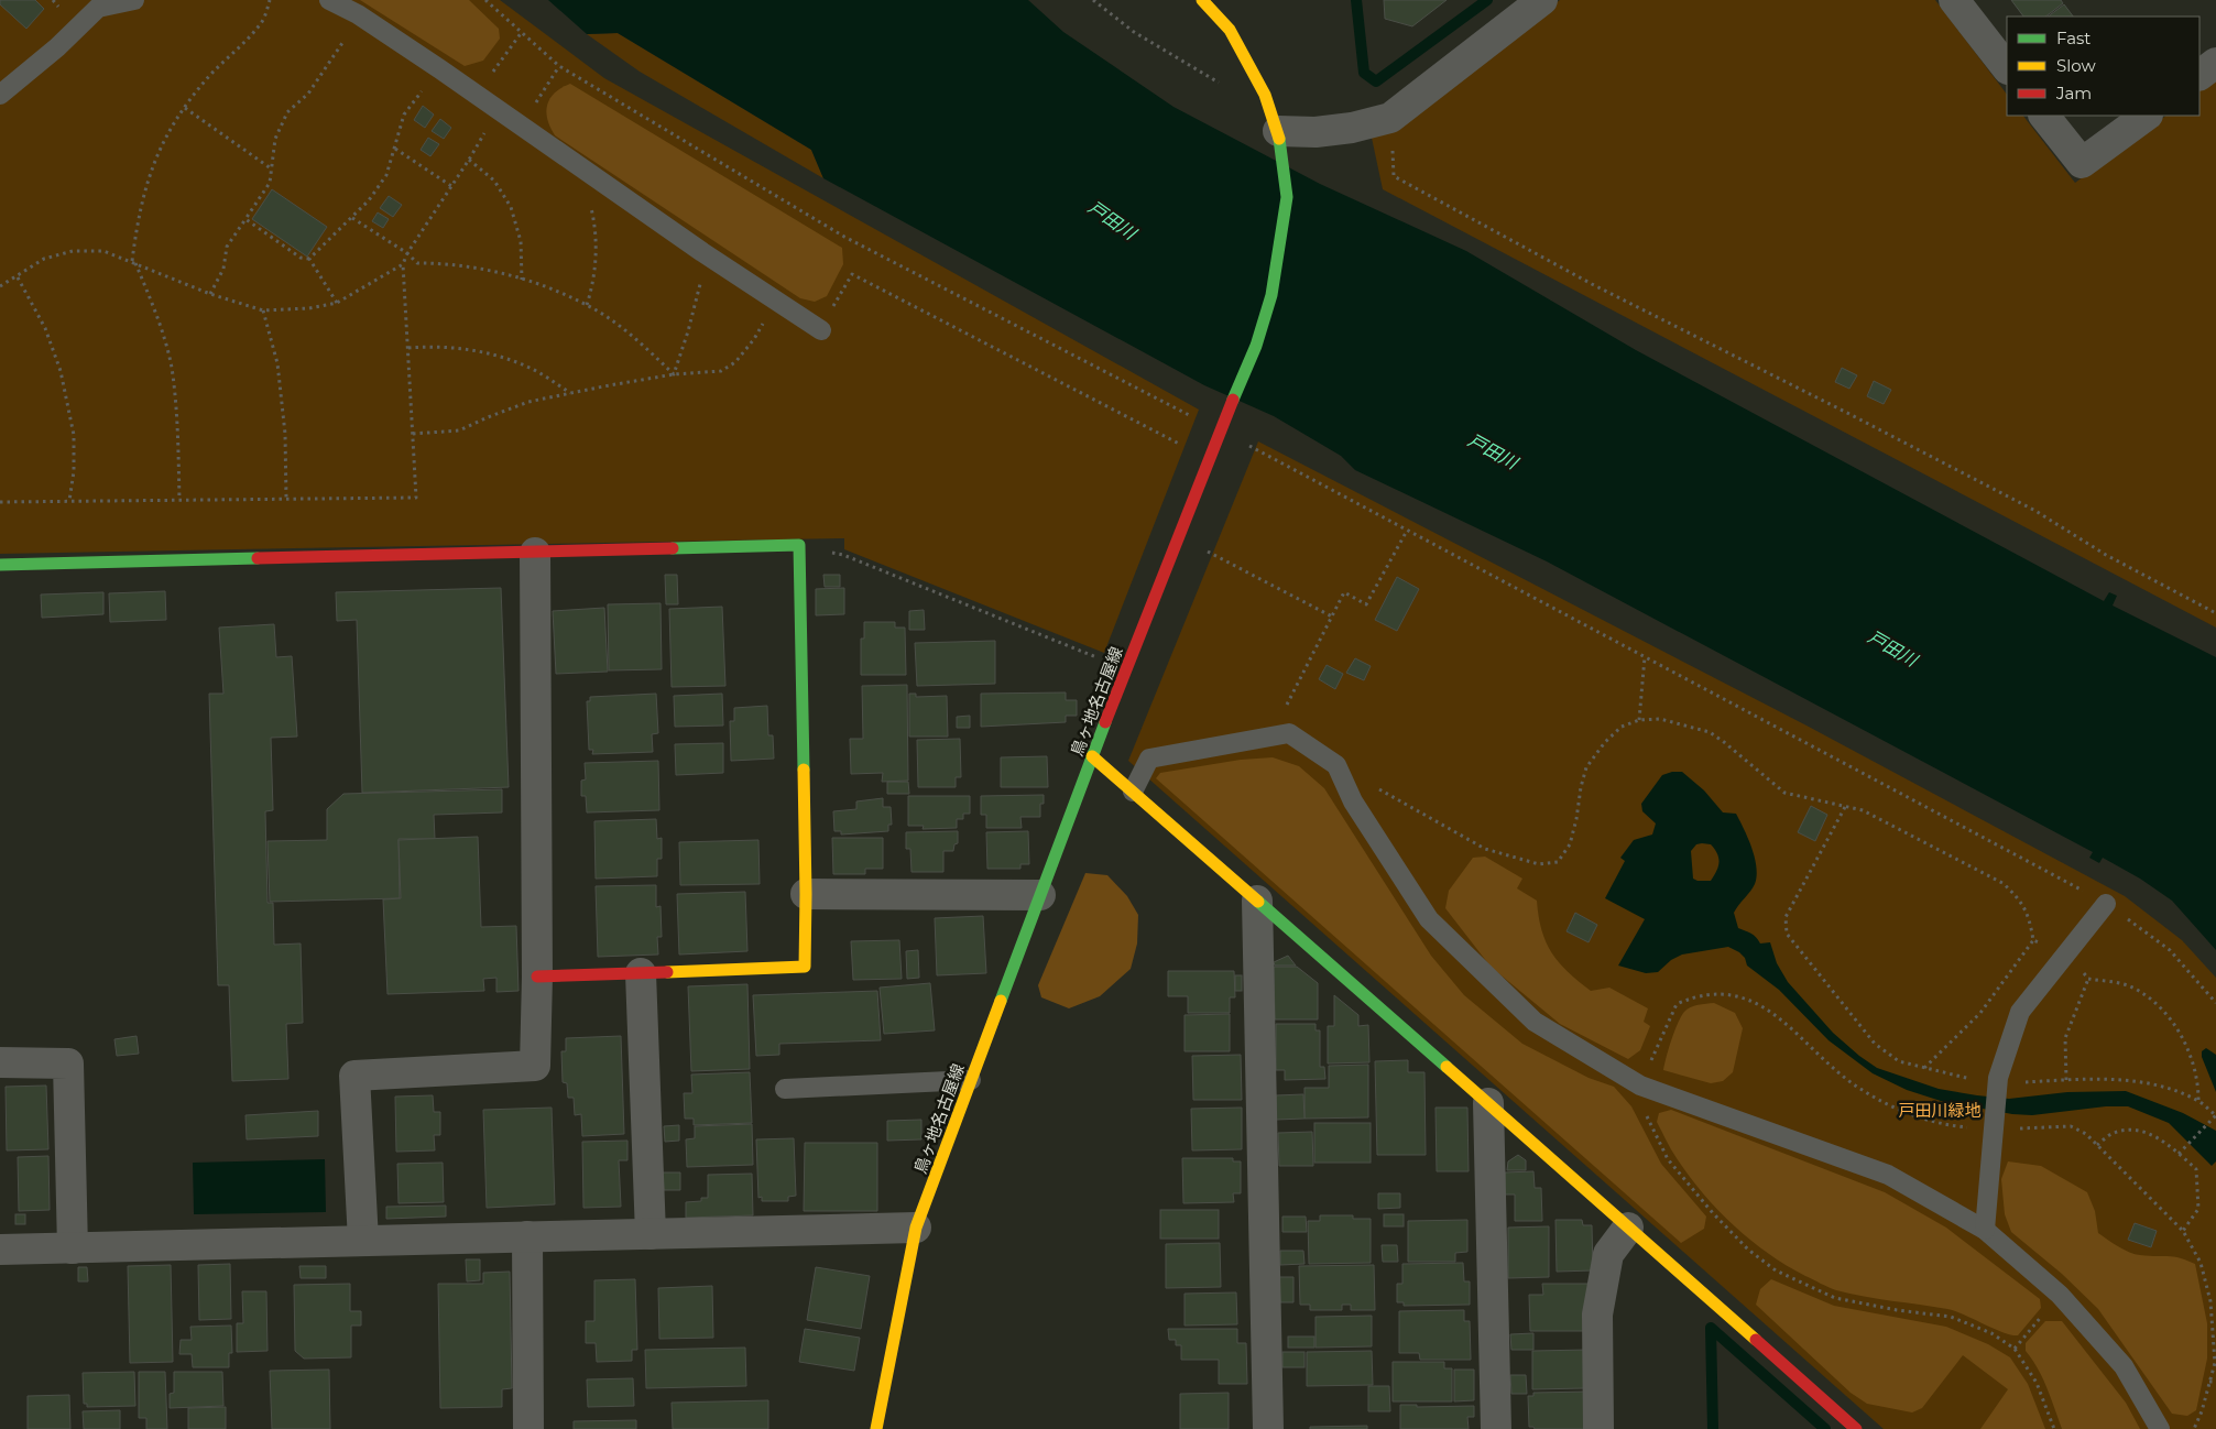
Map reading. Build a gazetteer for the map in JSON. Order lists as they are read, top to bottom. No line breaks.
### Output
{"streets":{"street":["鳥ヶ地名古屋線"]},"water":["戸田川"],"parks":["戸田川緑地"],"legend":["Fast","Slow","Jam"]}
